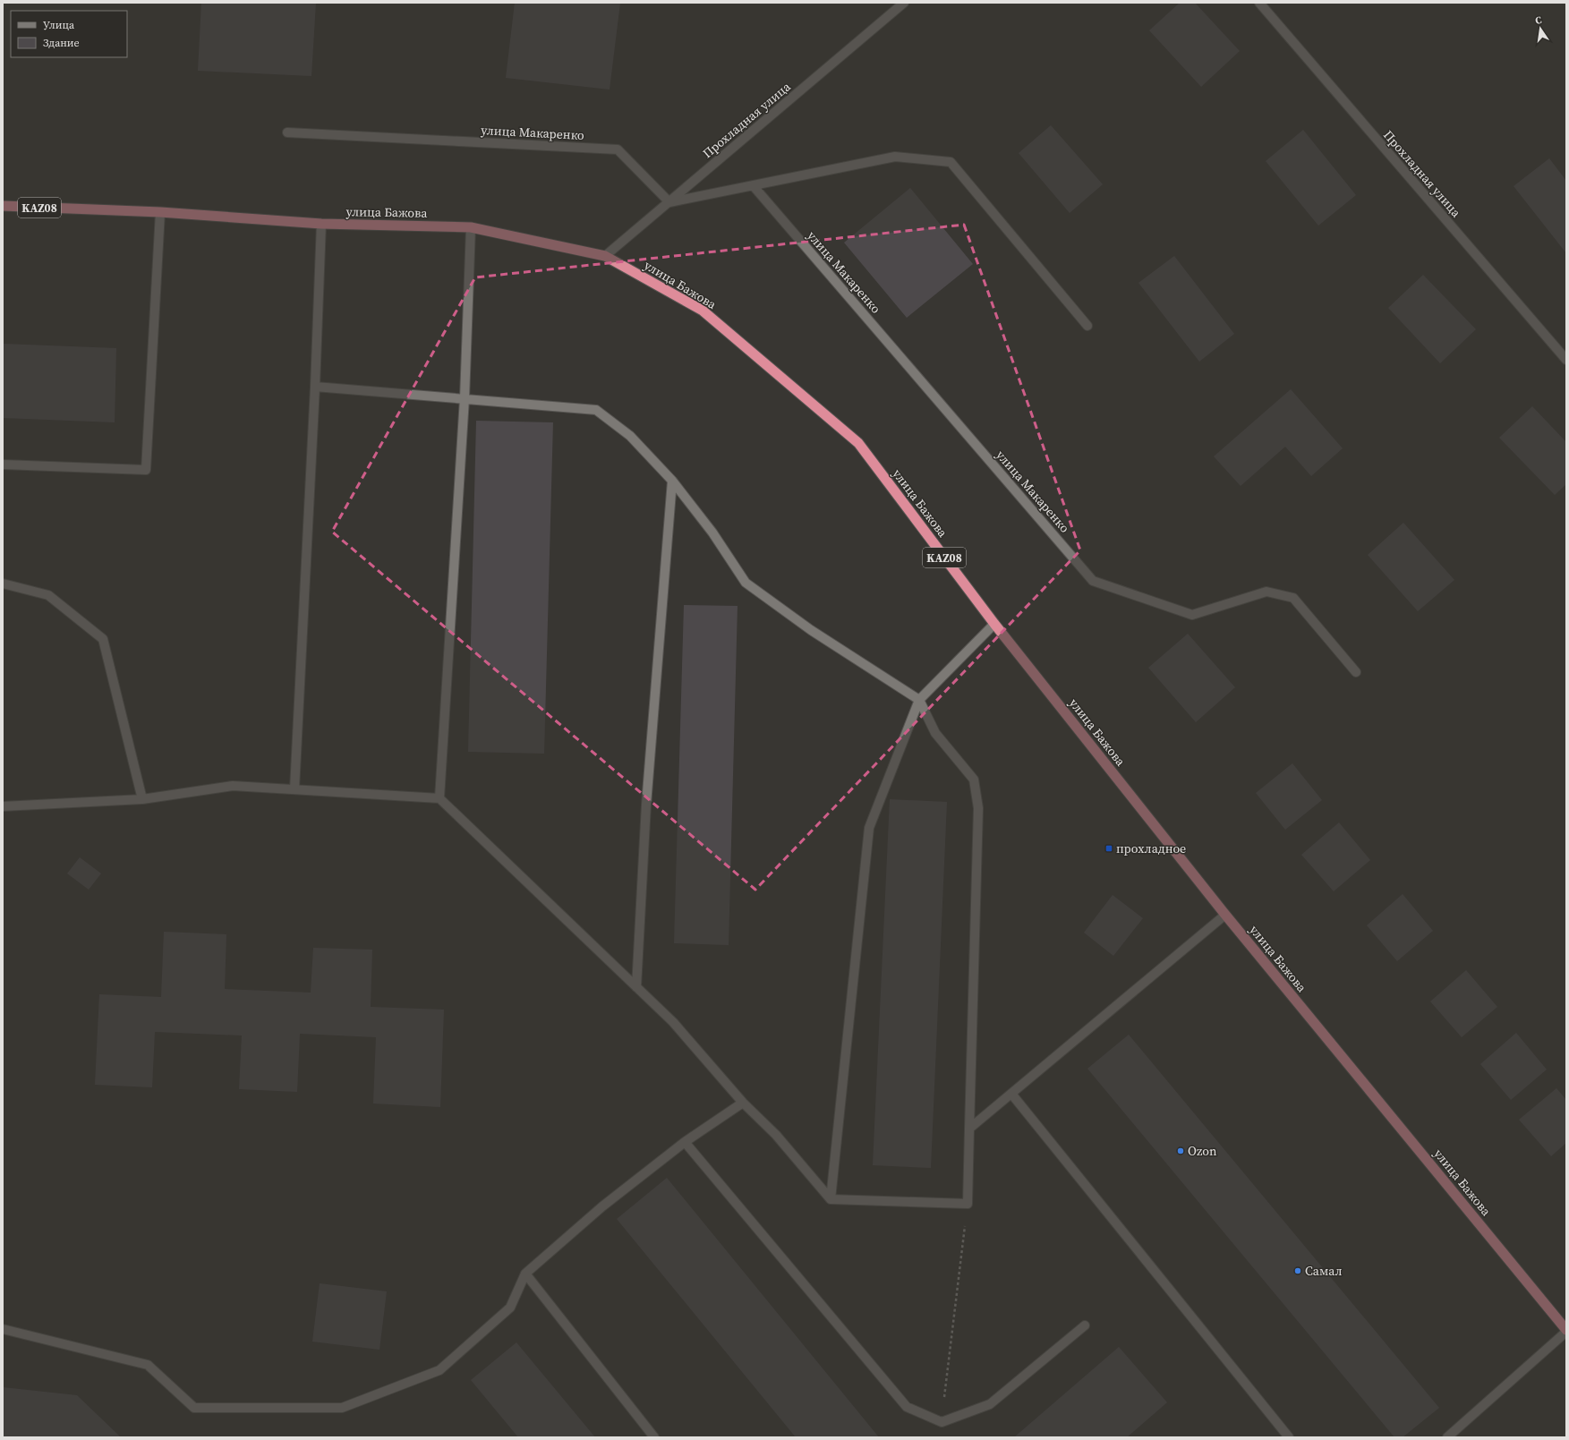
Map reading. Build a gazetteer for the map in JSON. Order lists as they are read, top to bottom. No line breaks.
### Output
{"streets":{"highway":["KAZ08","улица Бажова"],"street":["Прохладная улица","улица Макаренко"]},"crossings":[["Прохладная улица","улица Макаренко"],["Прохладная улица","улица Бажова"]],"places":{"transit":["прохладное"],"other":["Ozon","Самал"]},"legend":["Улица","Здание"],"north":"top"}
